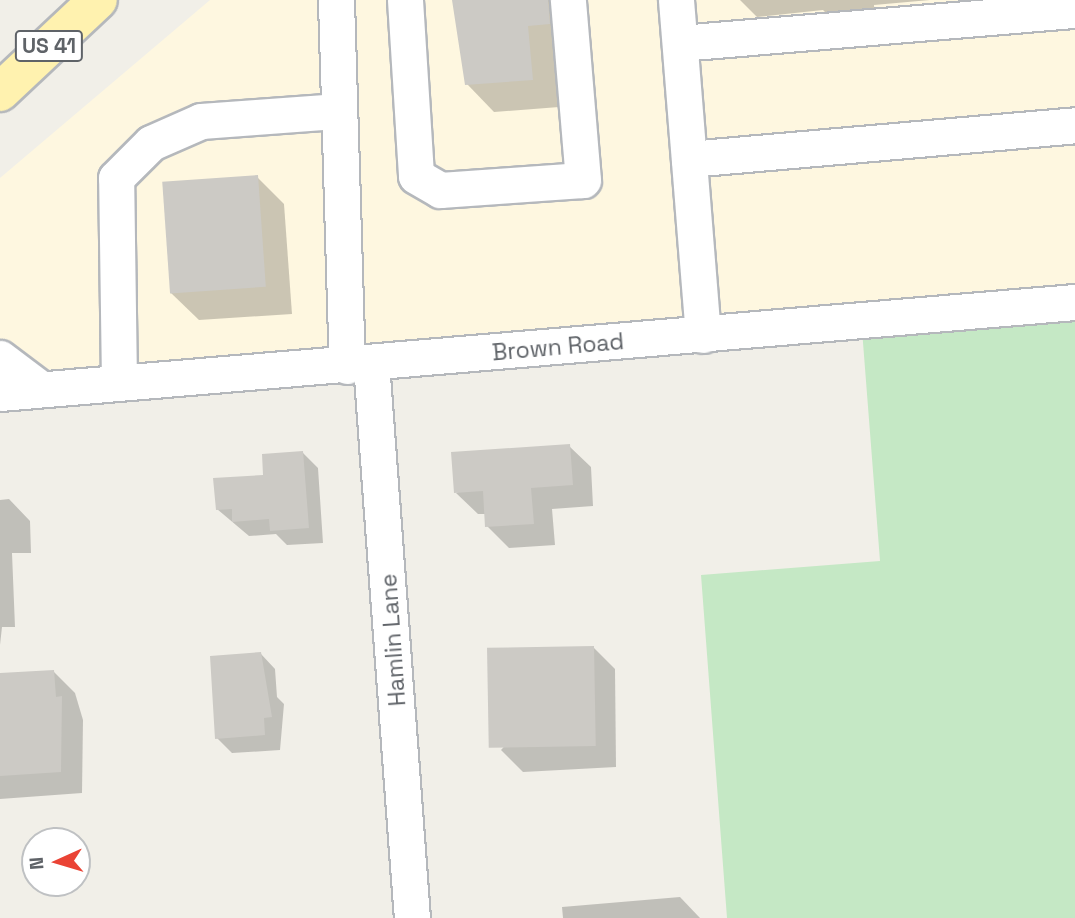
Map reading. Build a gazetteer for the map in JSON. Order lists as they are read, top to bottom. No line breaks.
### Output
{"streets":{"main road":["US 41"],"street":["Brown Road","Hamlin Lane"]},"crossings":[["Brown Road","Hamlin Lane"]],"north":"left"}
